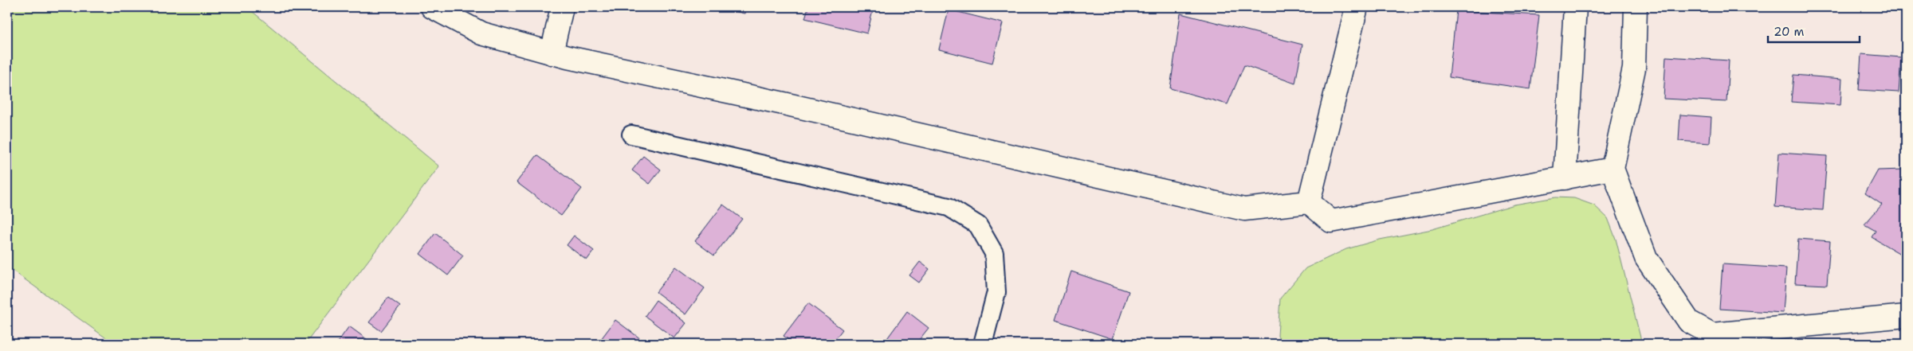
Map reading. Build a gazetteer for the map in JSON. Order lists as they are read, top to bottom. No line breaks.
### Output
{"scale_bar":"20 m"}
